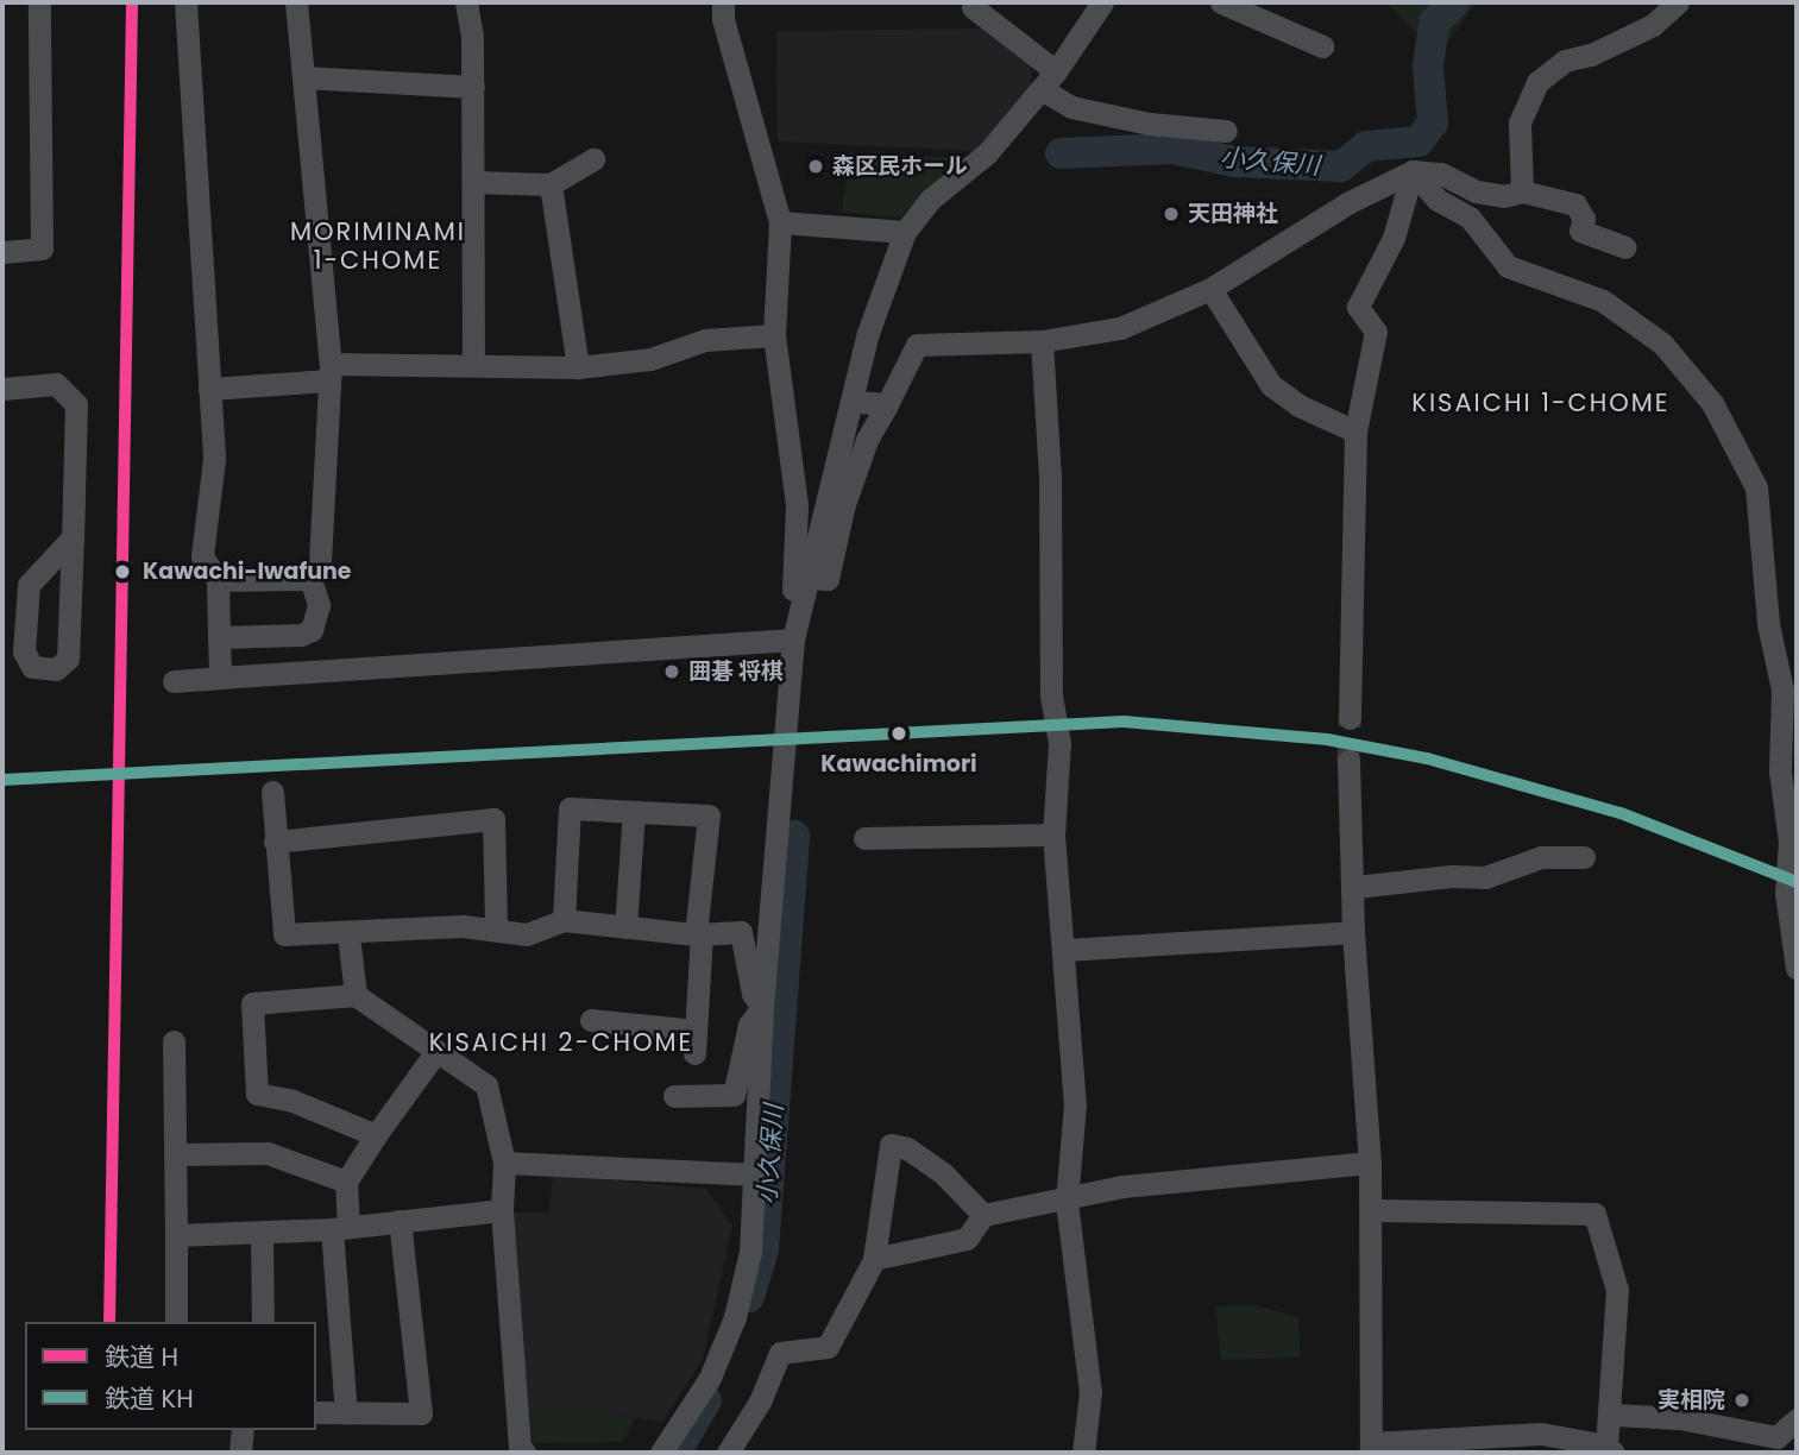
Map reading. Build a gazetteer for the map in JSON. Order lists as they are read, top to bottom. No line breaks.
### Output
{"districts":["MORIMINAMI 1-CHOME","KISAICHI 1-CHOME","KISAICHI 2-CHOME"],"water":["小久保川"],"places":["森区民ホール","天田神社","Kawachi-Iwafune","囲碁 将棋","Kawachimori","実相院"],"lines":["rail line H","rail line KH"],"legend":["鉄道 H","鉄道 KH"]}
